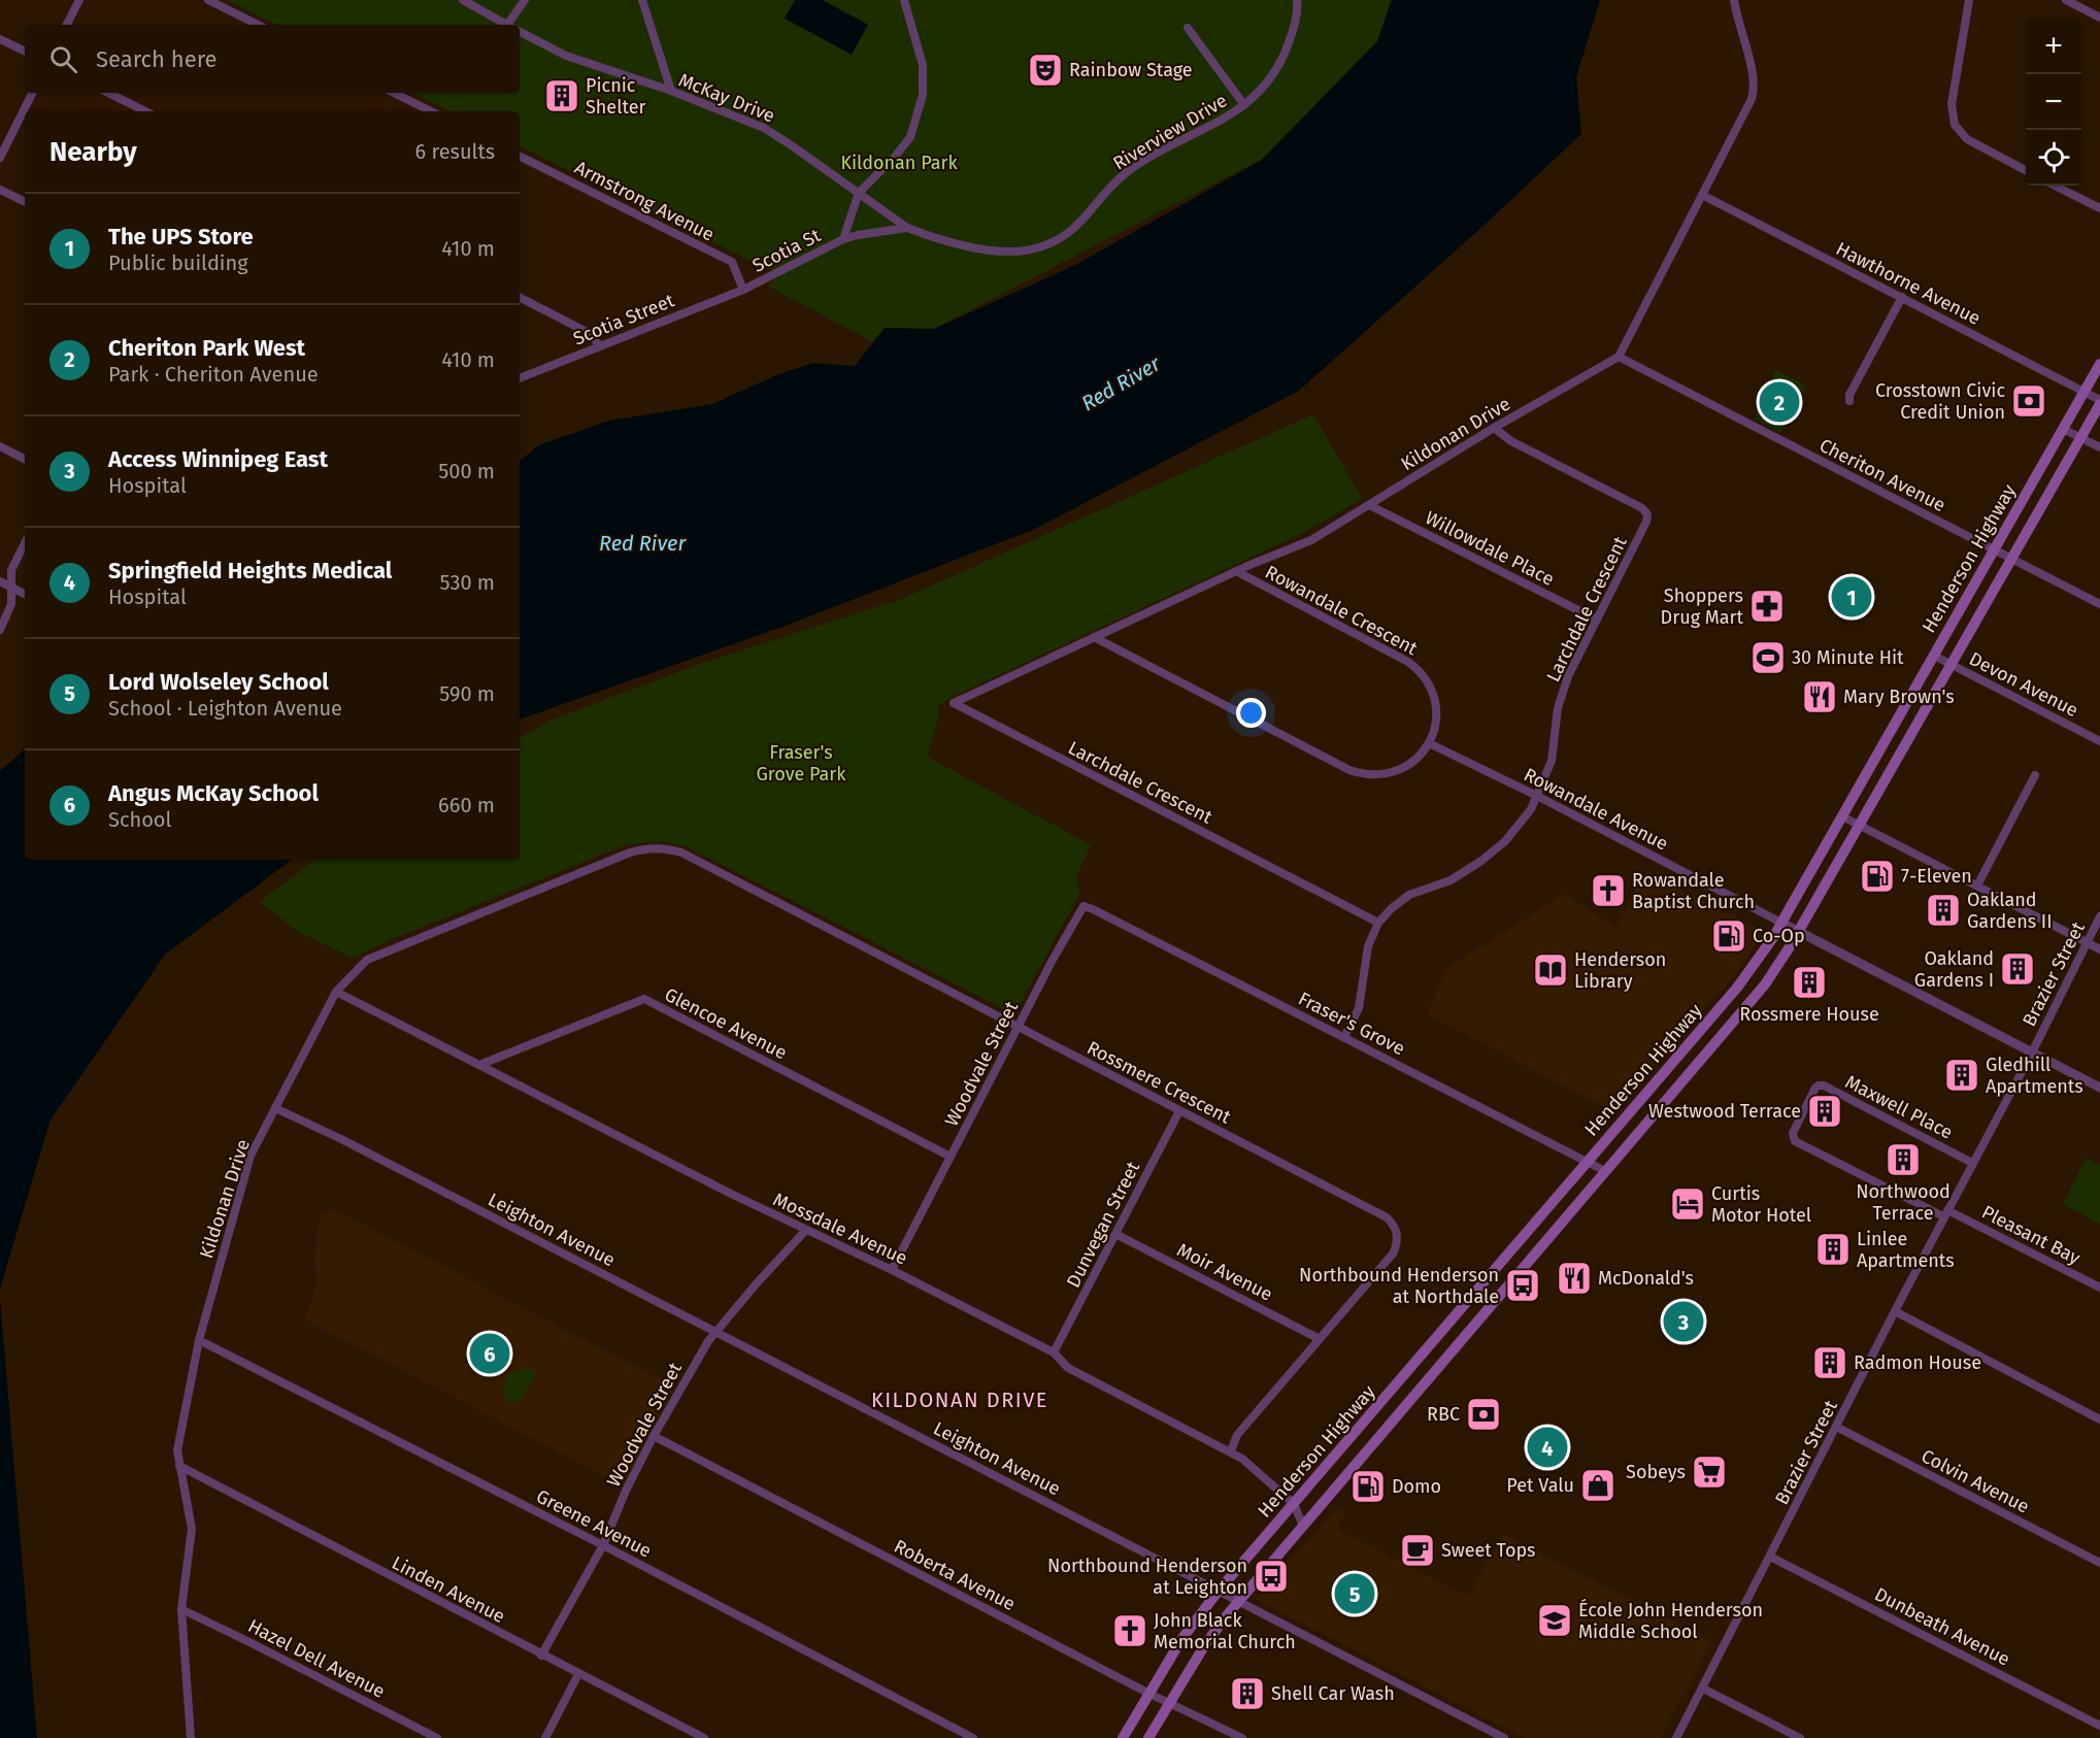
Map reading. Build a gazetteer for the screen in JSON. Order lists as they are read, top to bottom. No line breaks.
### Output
{"streets":{"main road":["Henderson Highway"],"street":["McKay Drive","Riverview Drive","Armstrong Avenue","Scotia St","Hawthorne Avenue","Scotia Street","Kildonan Drive","Cheriton Avenue","Willowdale Place","Larchdale Crescent","Rowandale Crescent","Devon Avenue","Rowandale Avenue","Brazier Street","Glencoe Avenue","Fraser's Grove","Woodvale Street","Rossmere Crescent","Maxwell Place","Dunvegan Street","Mossdale Avenue","Leighton Avenue","Pleasant Bay","Moir Avenue","Colvin Avenue","Greene Avenue","Roberta Avenue","Linden Avenue","Dunbeath Avenue","Hazel Dell Avenue"]},"crossings":[["McKay Drive","Riverview Drive"],["McKay Drive","Scotia St"],["Riverview Drive","Scotia St"],["Armstrong Avenue","Scotia St"],["Armstrong Avenue","Scotia Street"],["Scotia St","Scotia Street"],["Hawthorne Avenue","Henderson Highway"],["Kildonan Drive","Cheriton Avenue"],["Kildonan Drive","Willowdale Place"],["Kildonan Drive","Larchdale Crescent"],["Kildonan Drive","Rowandale Crescent"],["Kildonan Drive","Rossmere Crescent"],["Kildonan Drive","Mossdale Avenue"],["Kildonan Drive","Leighton Avenue"],["Kildonan Drive","Greene Avenue"],["Kildonan Drive","Linden Avenue"],["Kildonan Drive","Hazel Dell Avenue"],["Cheriton Avenue","Henderson Highway"],["Willowdale Place","Larchdale Crescent"],["Henderson Highway","Devon Avenue"],["Henderson Highway","Rowandale Avenue"],["Henderson Highway","Fraser's Grove"],["Henderson Highway","Mossdale Avenue"],["Henderson Highway","Leighton Avenue"],["Henderson Highway","Roberta Avenue"],["Larchdale Crescent","Rowandale Avenue"],["Larchdale Crescent","Fraser's Grove"],["Rowandale Crescent","Rowandale Avenue"],["Brazier Street","Maxwell Place"],["Brazier Street","Pleasant Bay"],["Brazier Street","Colvin Avenue"],["Brazier Street","Dunbeath Avenue"],["Glencoe Avenue","Woodvale Street"],["Glencoe Avenue","Mossdale Avenue"],["Fraser's Grove","Woodvale Street"],["Woodvale Street","Rossmere Crescent"],["Woodvale Street","Mossdale Avenue"],["Woodvale Street","Leighton Avenue"],["Woodvale Street","Greene Avenue"],["Woodvale Street","Roberta Avenue"],["Woodvale Street","Linden Avenue"],["Rossmere Crescent","Dunvegan Street"],["Rossmere Crescent","Mossdale Avenue"],["Rossmere Crescent","Moir Avenue"],["Maxwell Place","Pleasant Bay"],["Dunvegan Street","Mossdale Avenue"],["Dunvegan Street","Moir Avenue"]],"districts":["KILDONAN DRIVE"],"water":["Red River"],"parks":["Kildonan Park","Fraser's Grove Park"],"places":{"theatre":["Rainbow Stage"],"building":["Picnic Shelter","Oakland Gardens II","Oakland Gardens I","Rossmere House","Gledhill Apartments","Westwood Terrace","Northwood Terrace","Linlee Apartments","Radmon House","Shell Car Wash"],"bank":["Crosstown Civic Credit Union","RBC"],"pharmacy":["Shoppers Drug Mart"],"sports":["30 Minute Hit"],"restaurant":["Mary Brown's","McDonald's"],"fuel station":["7-Eleven","Co-Op","Domo"],"church":["Rowandale Baptist Church","John Black Memorial Church"],"library":["Henderson Library"],"hotel":["Curtis Motor Hotel"],"bus stop":["Northbound Henderson at Northdale","Northbound Henderson at Leighton"],"supermarket":["Sobeys"],"shop":["Pet Valu"],"cafe":["Sweet Tops"],"school or university":["École John Henderson Middle School"]},"page":{"map_buttons":["+","−"],"search":"Search here","heading":["Nearby","6 results"],"list":[{"mark":"1","name":"The UPS Store","note":"Public building","value":"410 m"},{"mark":"2","name":"Cheriton Park West","note":"Park · Cheriton Avenue","value":"410 m"},{"mark":"3","name":"Access Winnipeg East","note":"Hospital","value":"500 m"},{"mark":"4","name":"Springfield Heights Medical","note":"Hospital","value":"530 m"},{"mark":"5","name":"Lord Wolseley School","note":"School · Leighton Avenue","value":"590 m"},{"mark":"6","name":"Angus McKay School","note":"School","value":"660 m"}],"pins":["2","1","3","6","4","5"]}}
